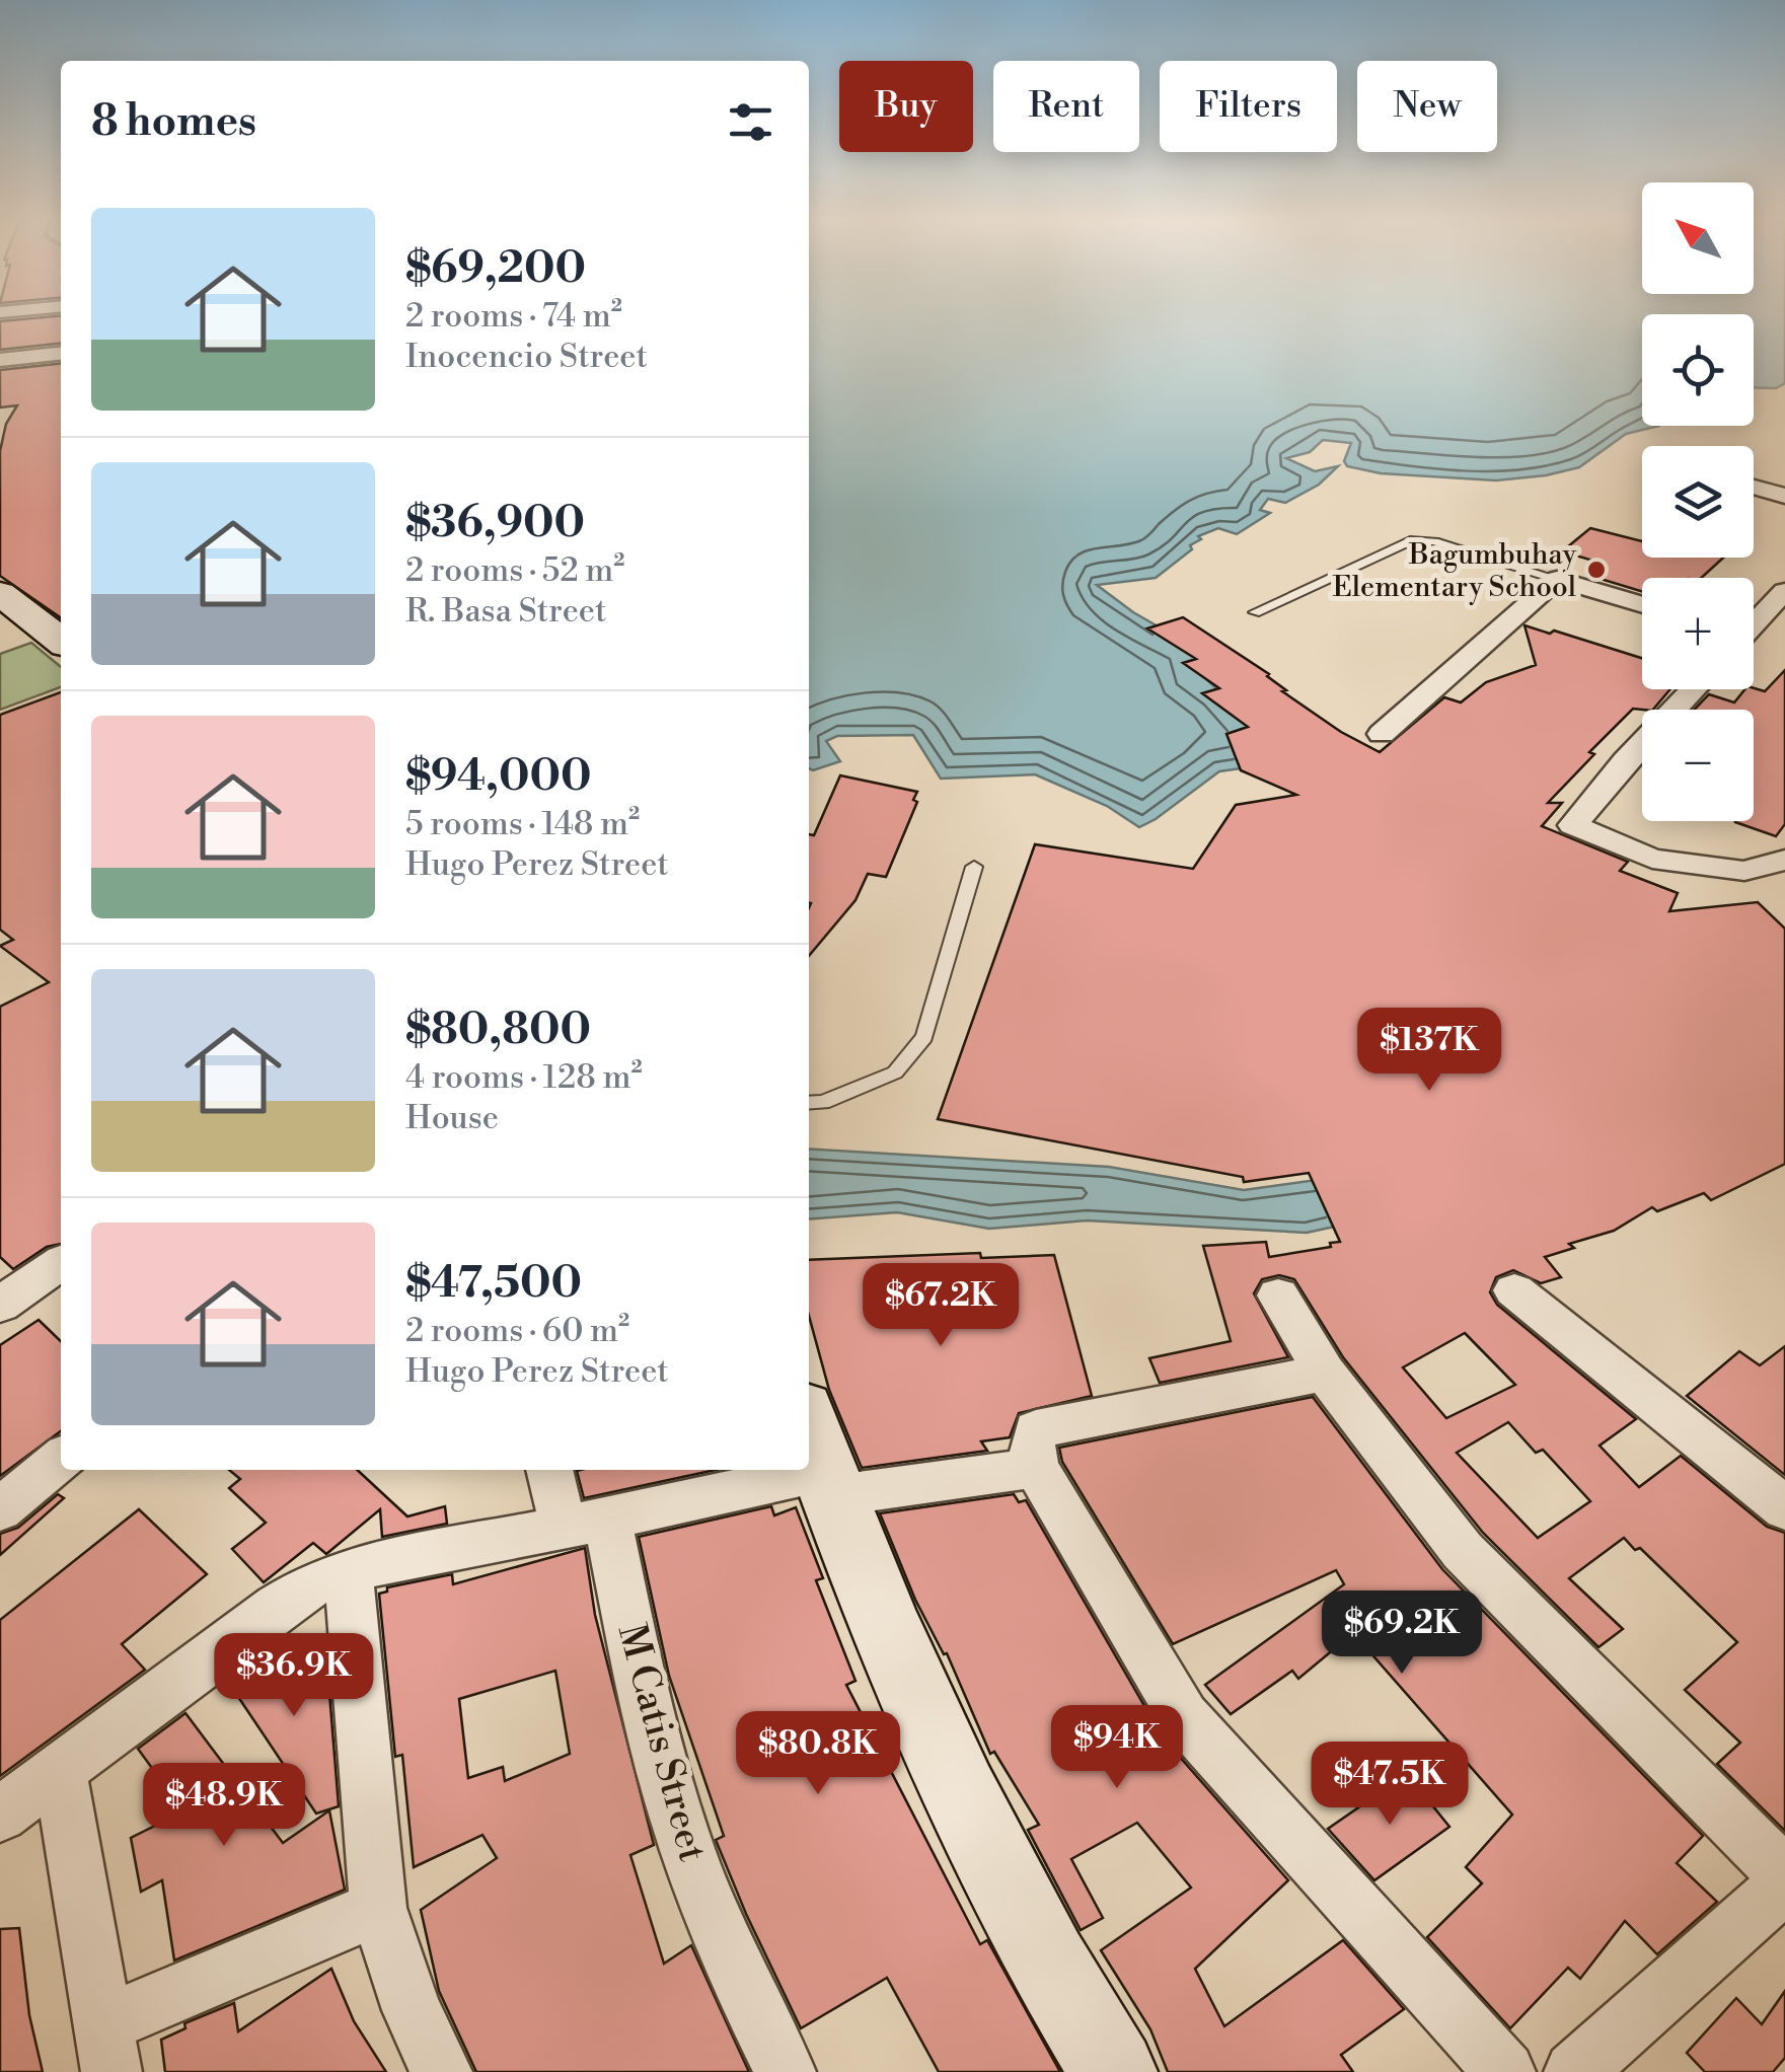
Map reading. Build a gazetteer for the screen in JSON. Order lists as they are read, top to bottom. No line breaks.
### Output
{"streets":{"street":["M Catis Street"]},"places":["Bagumbuhay Elementary School"],"north":"top left","page":{"chip":["Buy","Rent","Filters","New"],"heading":"8 homes","map_buttons":["+","−"],"list":[{"name":"$69,200","note":"2 rooms · 74 m² · Inocencio Street"},{"name":"$36,900","note":"2 rooms · 52 m² · R. Basa Street"},{"name":"$94,000","note":"5 rooms · 148 m² · Hugo Perez Street"},{"name":"$80,800","note":"4 rooms · 128 m² · House"},{"name":"$47,500","note":"2 rooms · 60 m² · Hugo Perez Street"}],"price":["$137K","$67.2K","$69.2K","$36.9K","$94K","$80.8K","$47.5K","$48.9K"]}}
